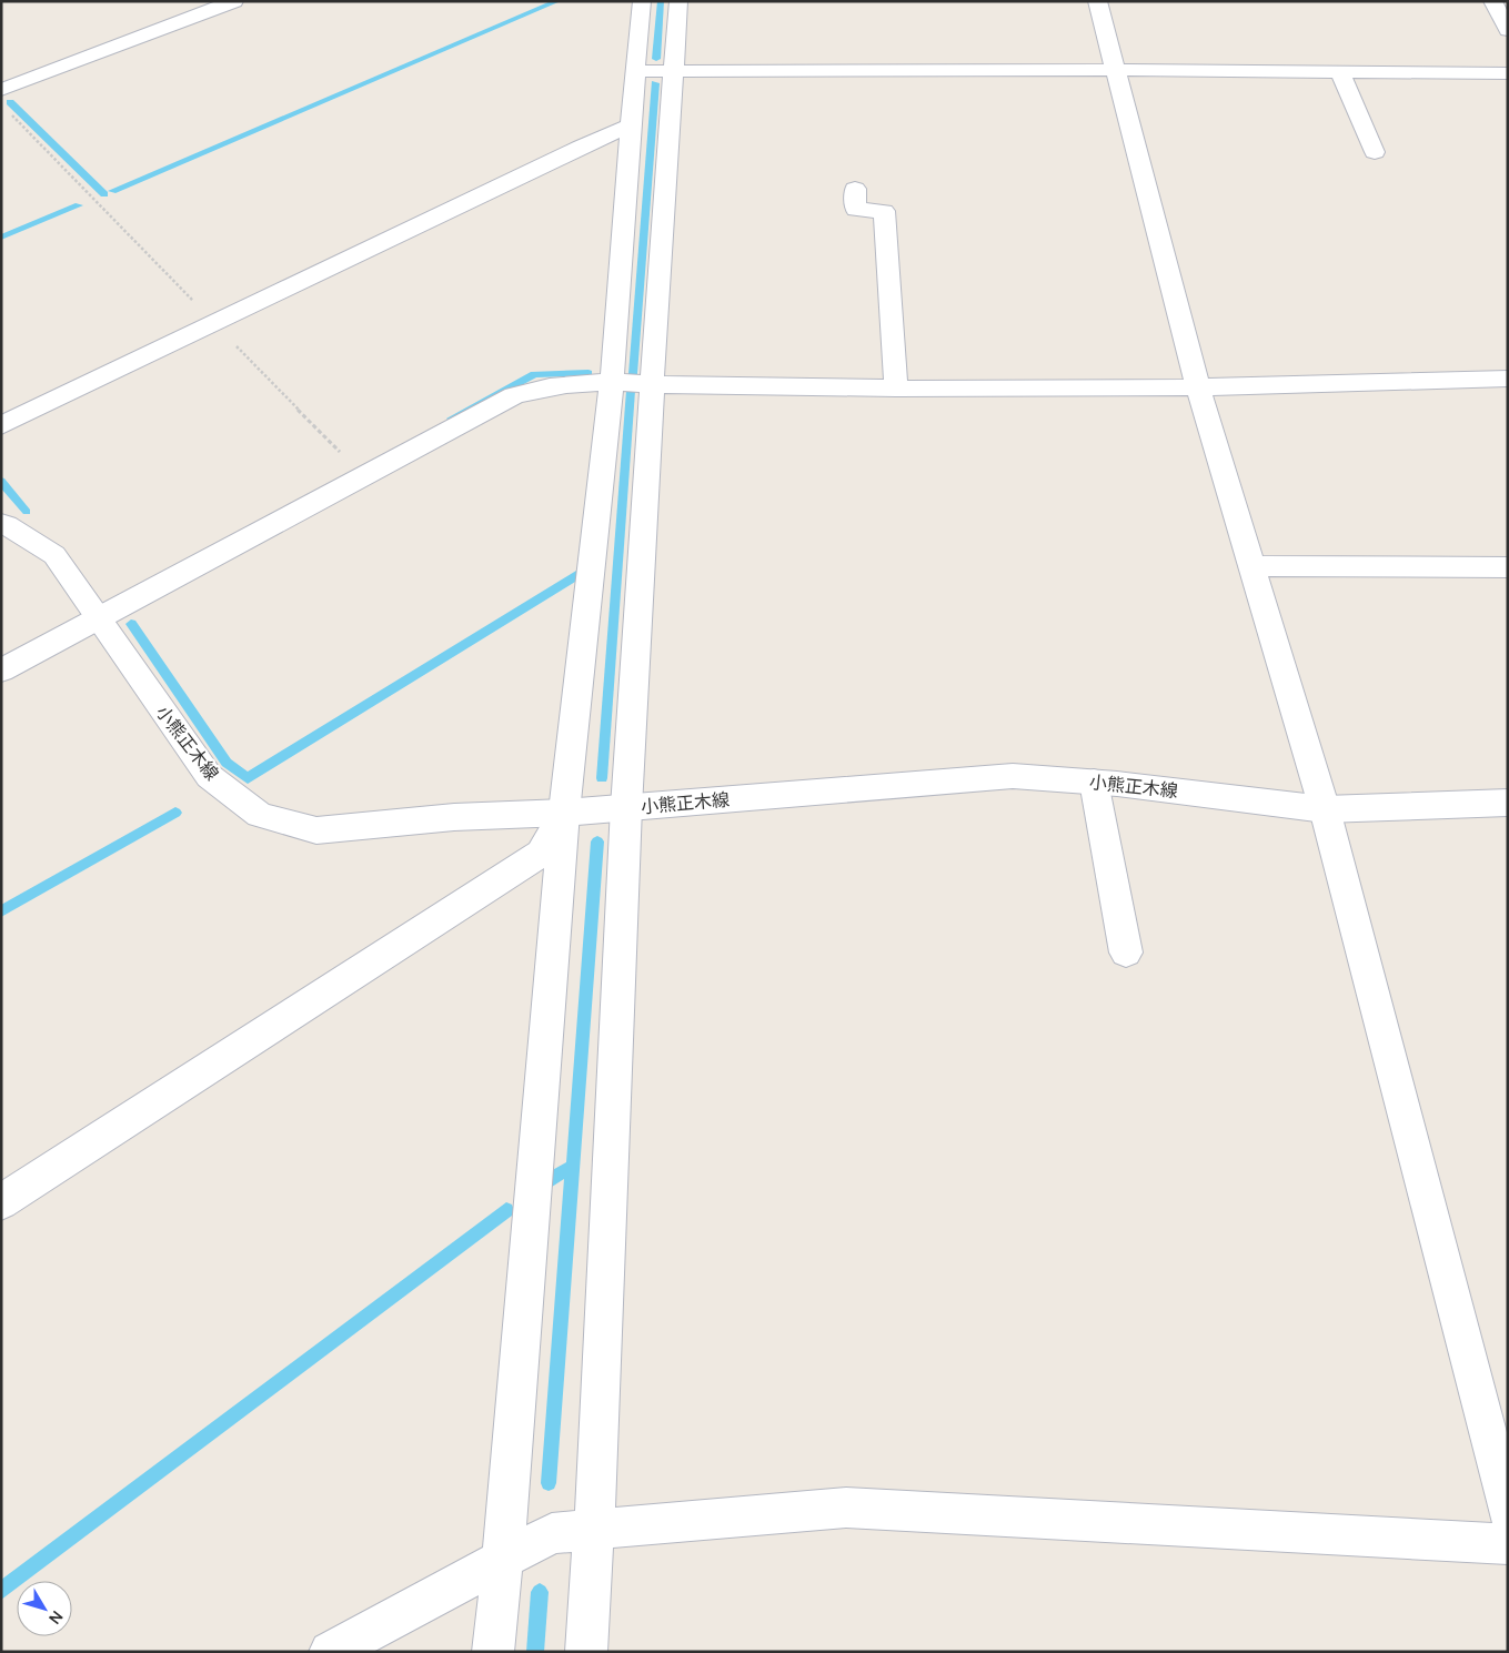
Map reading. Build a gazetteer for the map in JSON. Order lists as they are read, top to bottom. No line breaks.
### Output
{"streets":{"street":["小熊正木線"]},"north":"bottom right"}
